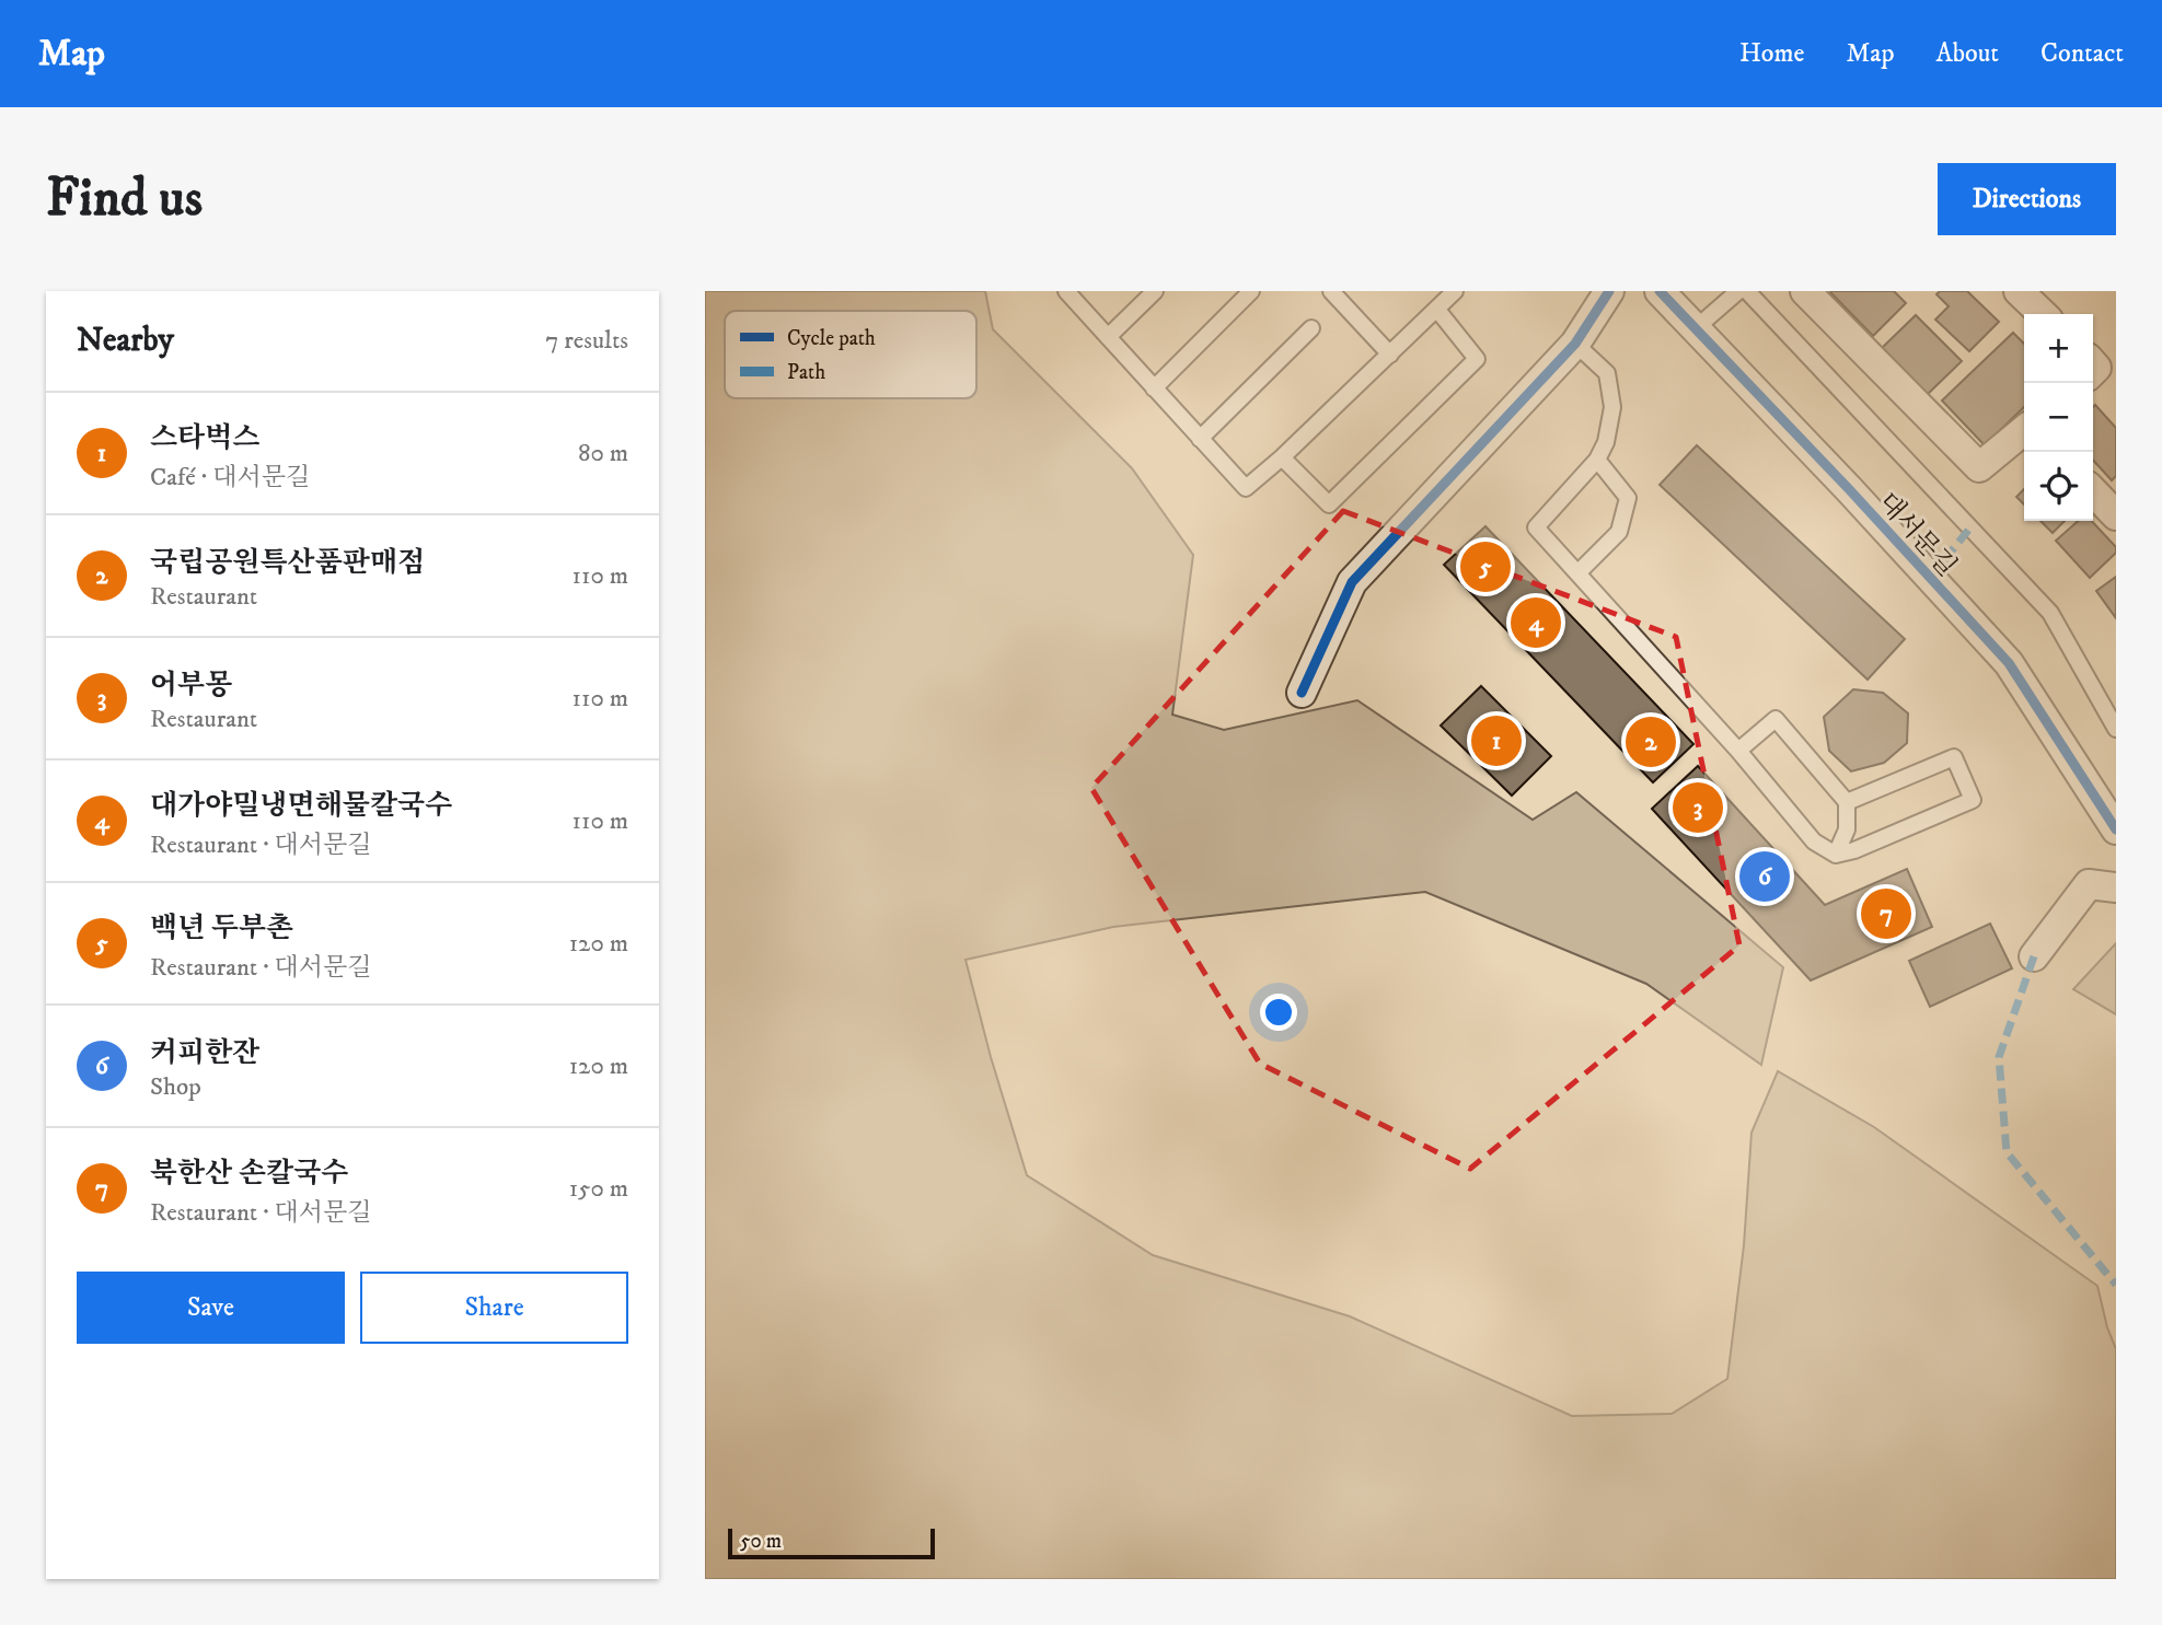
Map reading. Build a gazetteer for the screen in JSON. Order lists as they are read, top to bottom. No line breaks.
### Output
{"streets":{"street":["대서문길"]},"legend":["Cycle path","Path"],"scale_bar":"50 m","page":{"header":"Map","nav":["Home","Map","About","Contact"],"buttons":["Directions",["Save","Share"]],"title":"Find us","heading":["Nearby","7 results"],"map_buttons":["+","−"],"list":[{"mark":"1","name":"스타벅스","note":"Café · 대서문길","value":"80 m"},{"mark":"2","name":"국립공원특산품판매점","note":"Restaurant","value":"110 m"},{"mark":"3","name":"어부몽","note":"Restaurant","value":"110 m"},{"mark":"4","name":"대가야밀냉면해물칼국수","note":"Restaurant · 대서문길","value":"110 m"},{"mark":"5","name":"백년 두부촌","note":"Restaurant · 대서문길","value":"120 m"},{"mark":"6","name":"커피한잔","note":"Shop","value":"120 m"},{"mark":"7","name":"북한산 손칼국수","note":"Restaurant · 대서문길","value":"150 m"}],"pins":["5","4","1","2","3","6","7"],"scale":"50 m"}}
